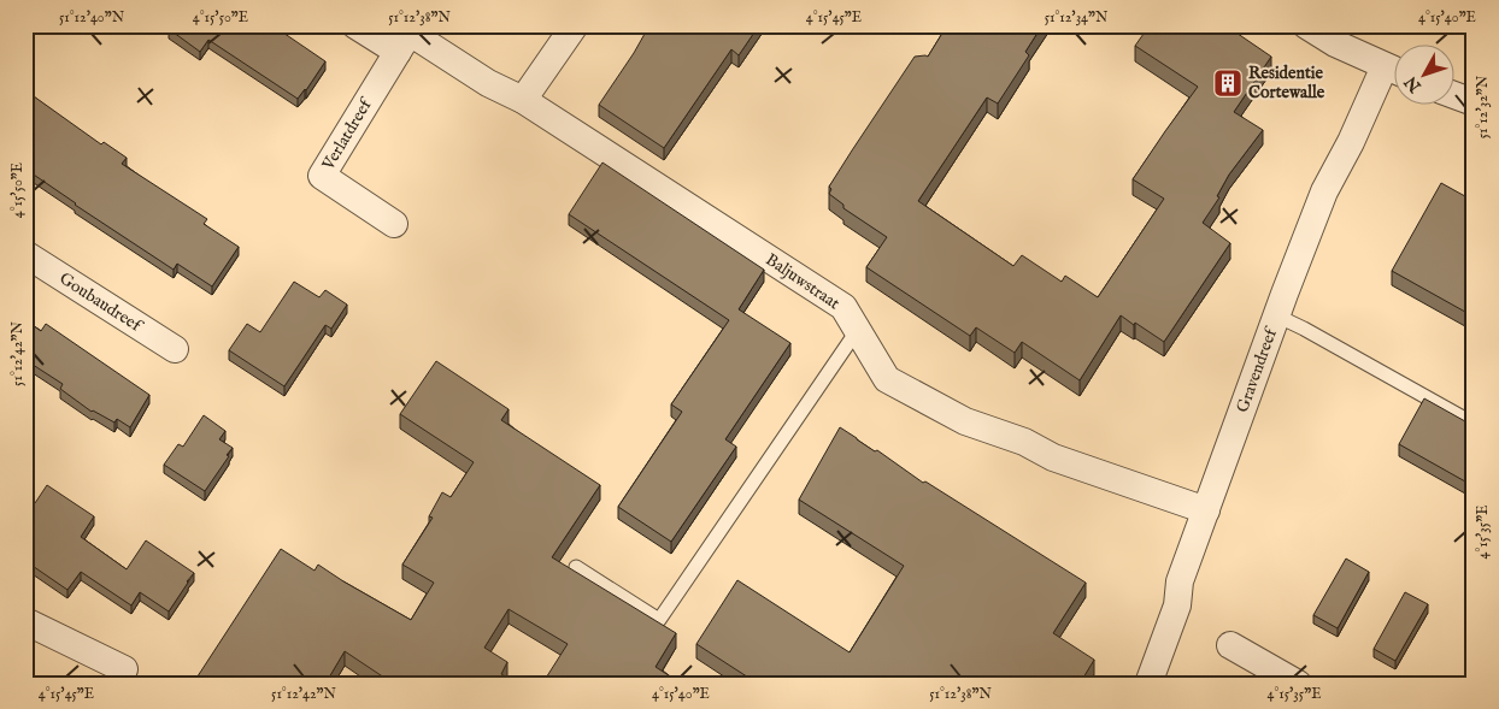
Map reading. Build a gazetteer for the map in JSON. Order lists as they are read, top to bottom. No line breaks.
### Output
{"streets":{"street":["Verlatdreef","Baljuwstraat","Goubaudreef","Gravendreef"]},"crossings":[["Verlatdreef","Baljuwstraat"],["Baljuwstraat","Gravendreef"]],"places":{"building":["Residentie Cortewalle"]},"north":"bottom left","coordinates":["51°12'40\"N","4°15'50\"E","51°12'38\"N","4°15'45\"E","51°12'34\"N","4°15'40\"E","51°12'32\"N","51°12'42\"N","4°15'35\"E"]}
